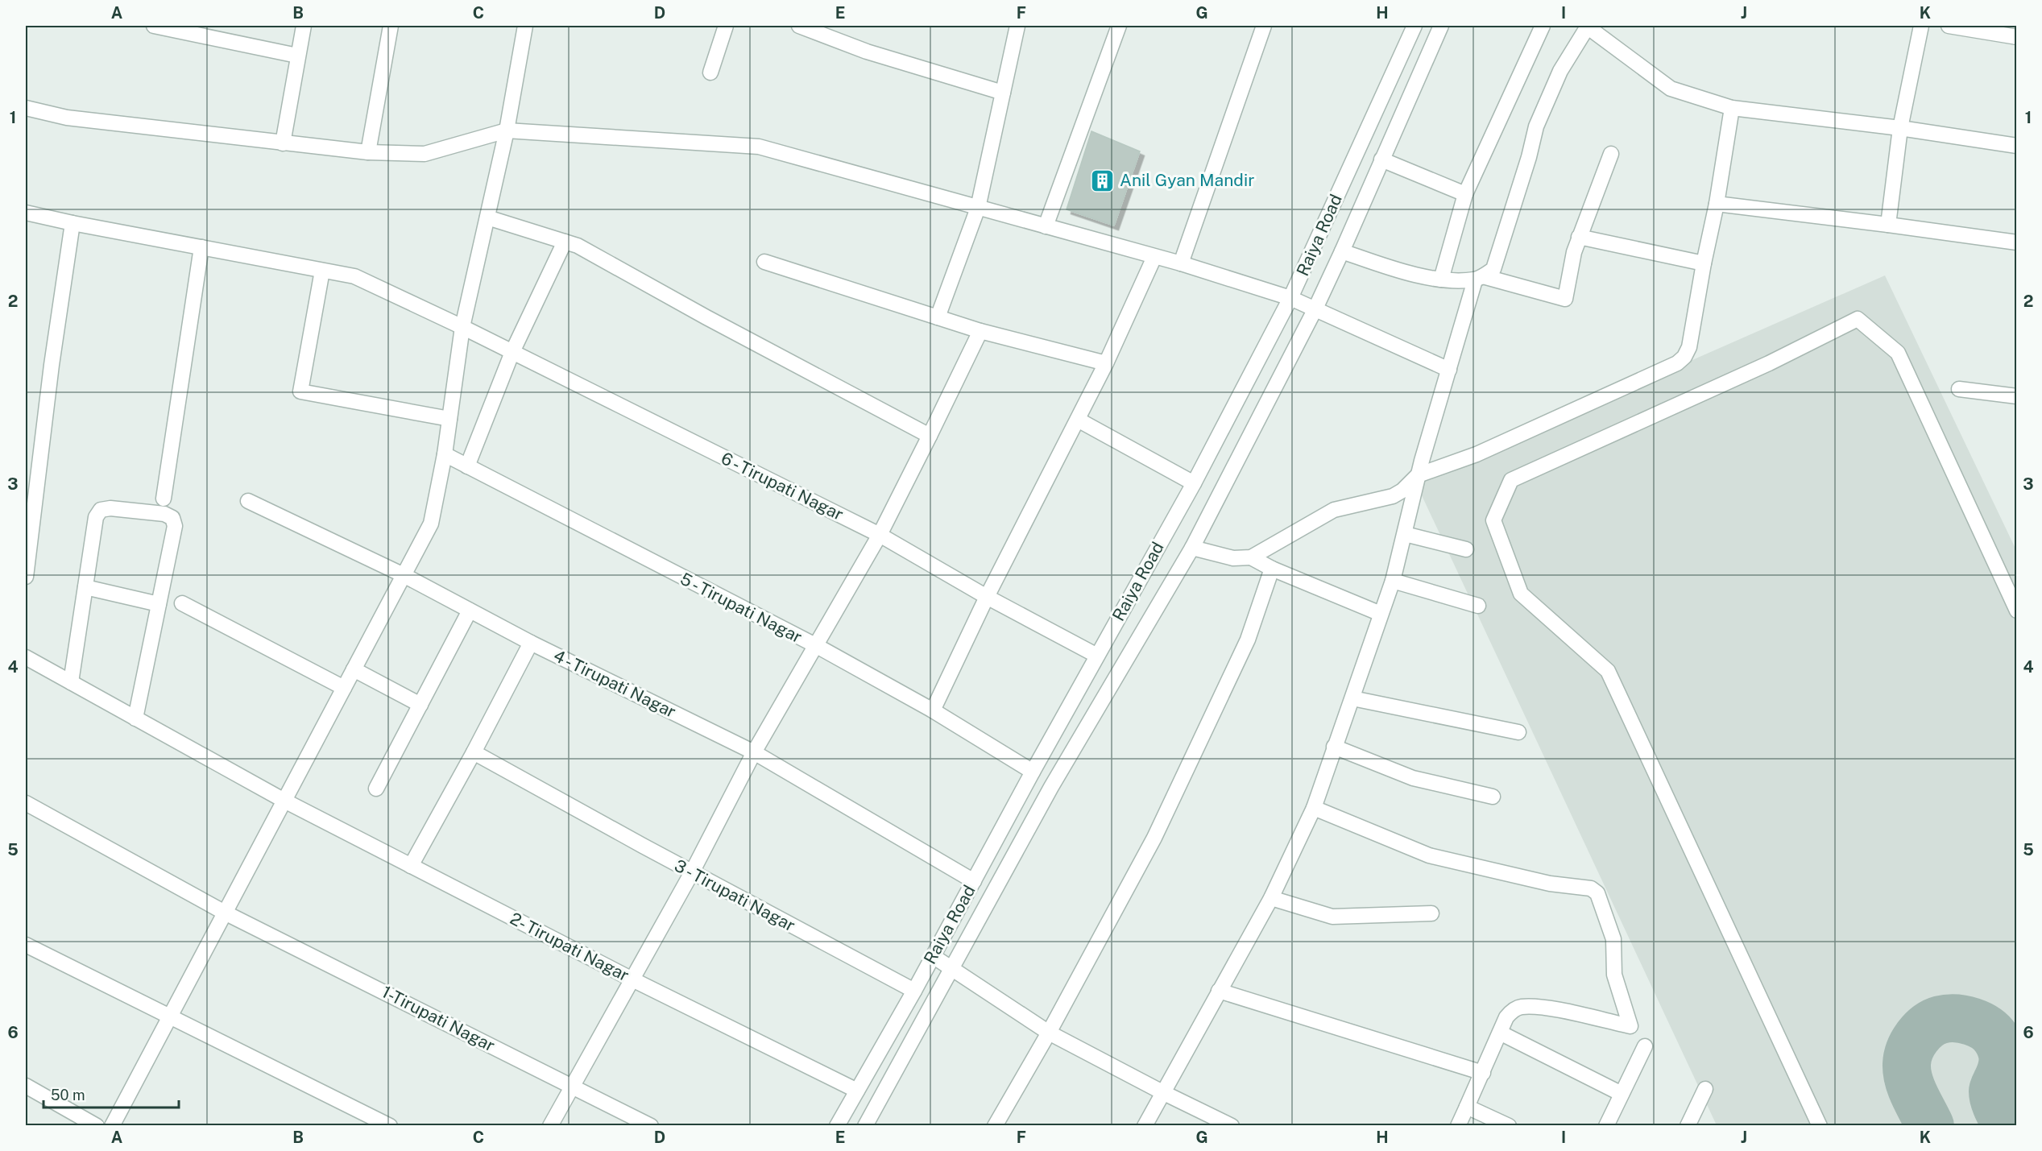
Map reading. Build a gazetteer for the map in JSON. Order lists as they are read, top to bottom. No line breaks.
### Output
{"streets":{"street":["Raiya Road","6 - Tirupati Nagar","5 - Tirupati Nagar","4 - Tirupati Nagar","3 - Tirupati Nagar","2- Tirupati Nagar","1-Tirupati Nagar"]},"crossings":[["Raiya Road","6 - Tirupati Nagar"],["Raiya Road","5 - Tirupati Nagar"],["Raiya Road","4 - Tirupati Nagar"],["Raiya Road","3 - Tirupati Nagar"],["Raiya Road","2- Tirupati Nagar"]],"places":{"building":["Anil Gyan Mandir"]},"scale_bar":"50 m","grid":{"columns":["A","B","C","D","E","F","G","H","I","J","K"],"rows":["1","2","3","4","5","6"]}}
